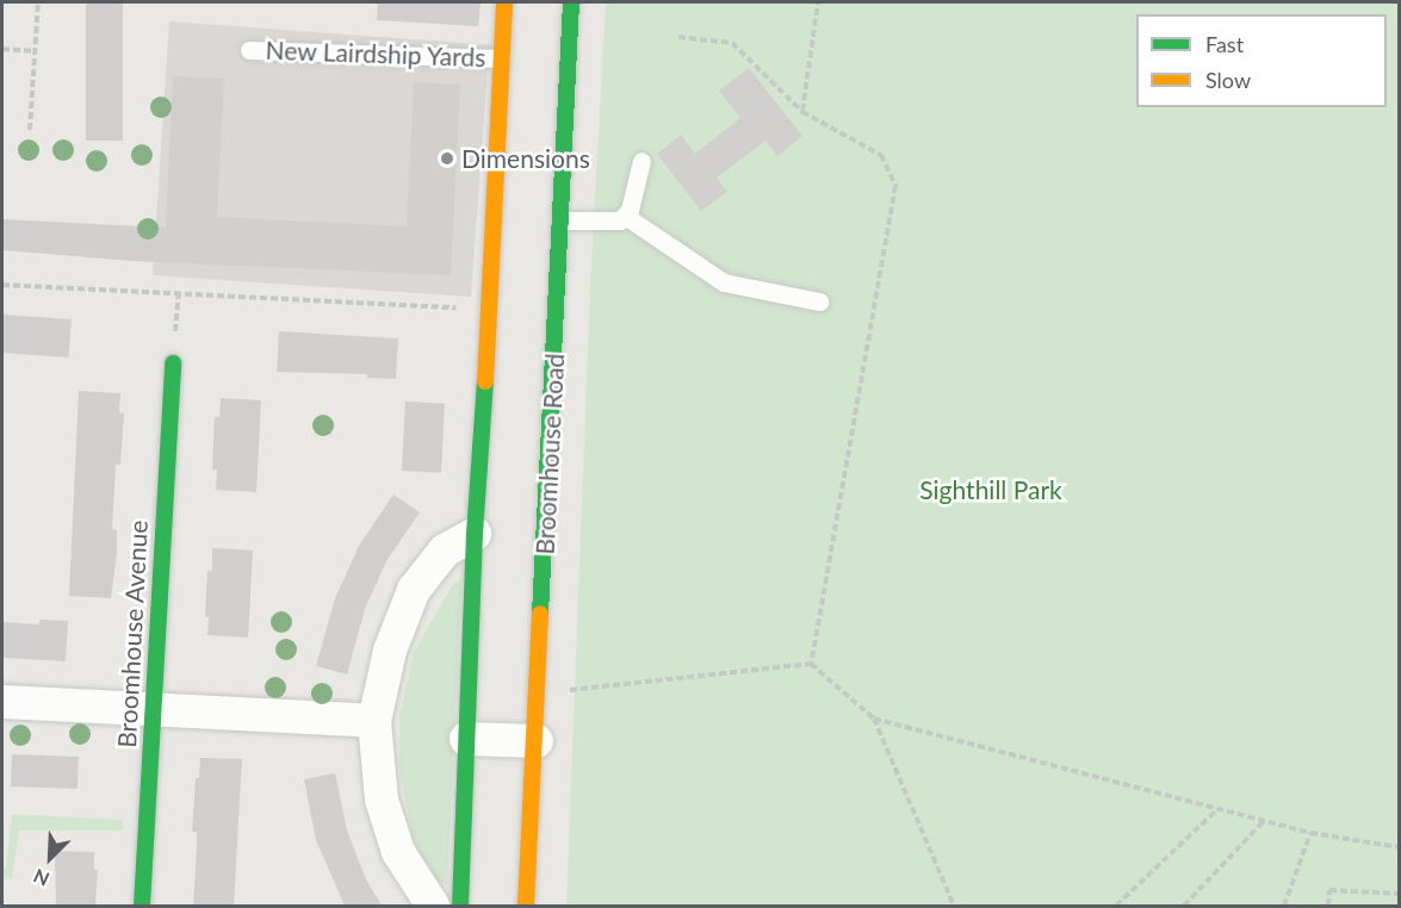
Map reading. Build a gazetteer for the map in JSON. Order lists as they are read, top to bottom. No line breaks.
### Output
{"streets":{"street":["Broomhouse Road","Broomhouse Avenue"],"lane":["New Lairdship Yards"]},"parks":["Sighthill Park"],"places":["Dimensions"],"legend":["Fast","Slow"],"north":"bottom left"}
